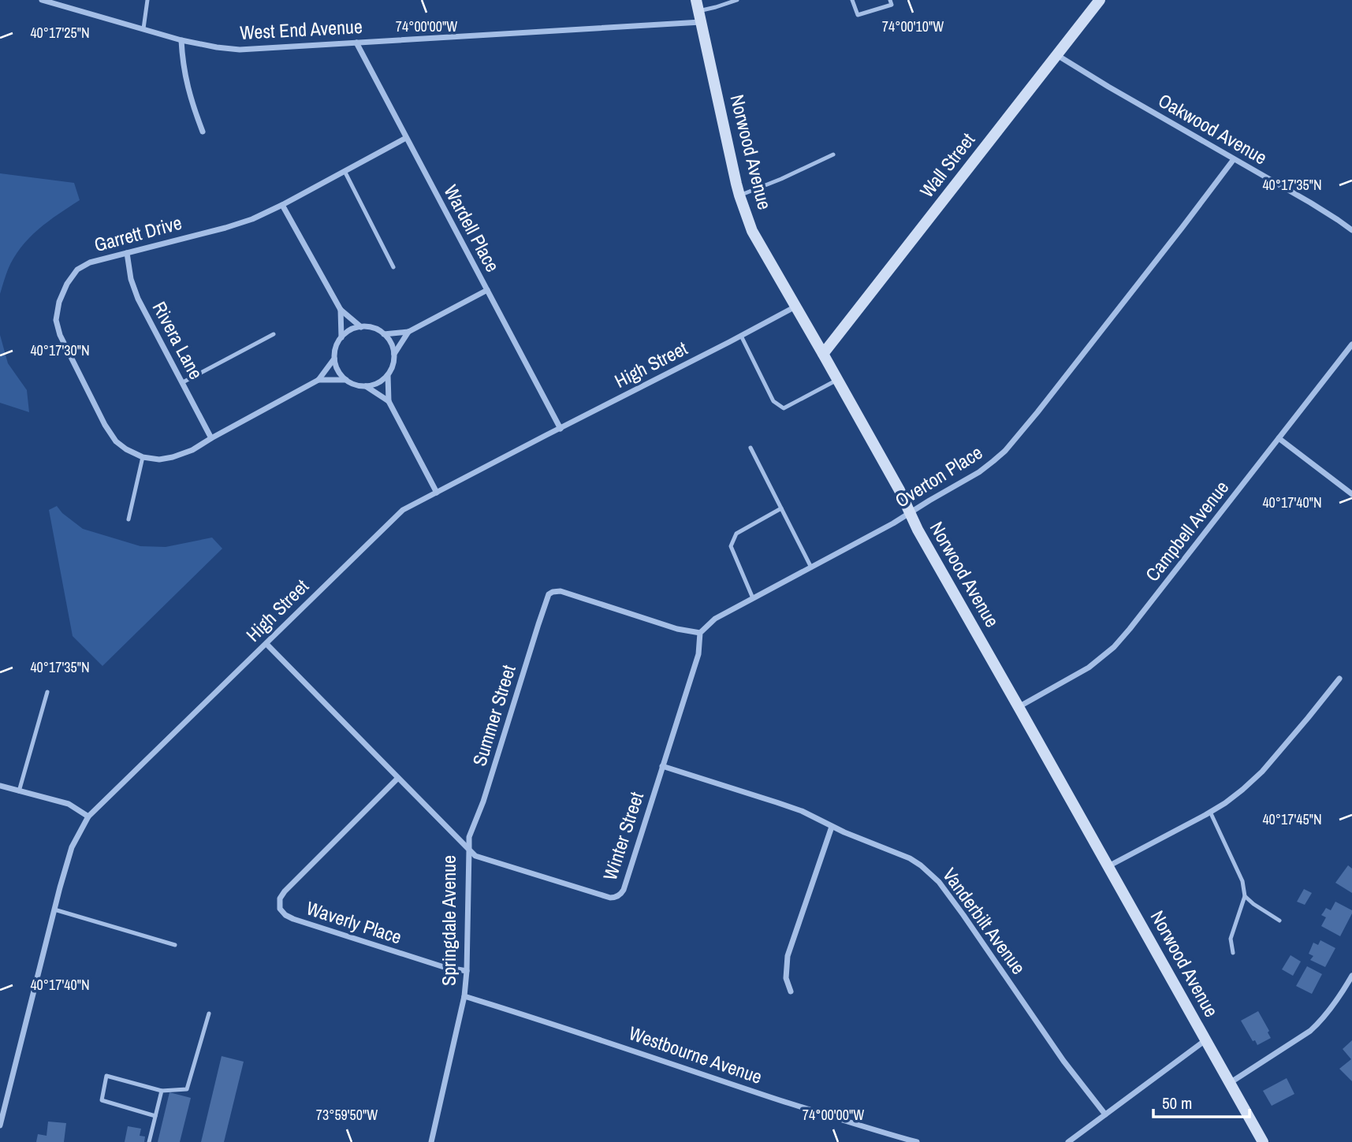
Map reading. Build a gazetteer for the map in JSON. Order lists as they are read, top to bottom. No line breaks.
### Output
{"streets":{"street":["West End Avenue","Oakwood Avenue","Norwood Avenue","Wall Street","Wardell Place","Garrett Drive","Rivera Lane","High Street","Overton Place","Campbell Avenue","Summer Street","Winter Street","Springdale Avenue","Vanderbilt Avenue","Waverly Place","Westbourne Avenue"]},"crossings":[["West End Avenue","Norwood Avenue"],["West End Avenue","Wardell Place"],["Oakwood Avenue","Wall Street"],["Oakwood Avenue","Overton Place"],["Norwood Avenue","Wall Street"],["Norwood Avenue","High Street"],["Norwood Avenue","Overton Place"],["Norwood Avenue","Campbell Avenue"],["Wardell Place","Garrett Drive"],["Wardell Place","High Street"],["Garrett Drive","Rivera Lane"],["High Street","Springdale Avenue"],["Overton Place","Summer Street"],["Overton Place","Winter Street"],["Summer Street","Winter Street"],["Summer Street","Springdale Avenue"],["Winter Street","Springdale Avenue"],["Winter Street","Vanderbilt Avenue"],["Springdale Avenue","Waverly Place"],["Springdale Avenue","Westbourne Avenue"]],"scale_bar":"50 m","coordinates":["74°00'00\"W","74°00'10\"W","40°17'25\"N","40°17'35\"N","40°17'30\"N","40°17'40\"N","40°17'45\"N","73°59'50\"W"]}
